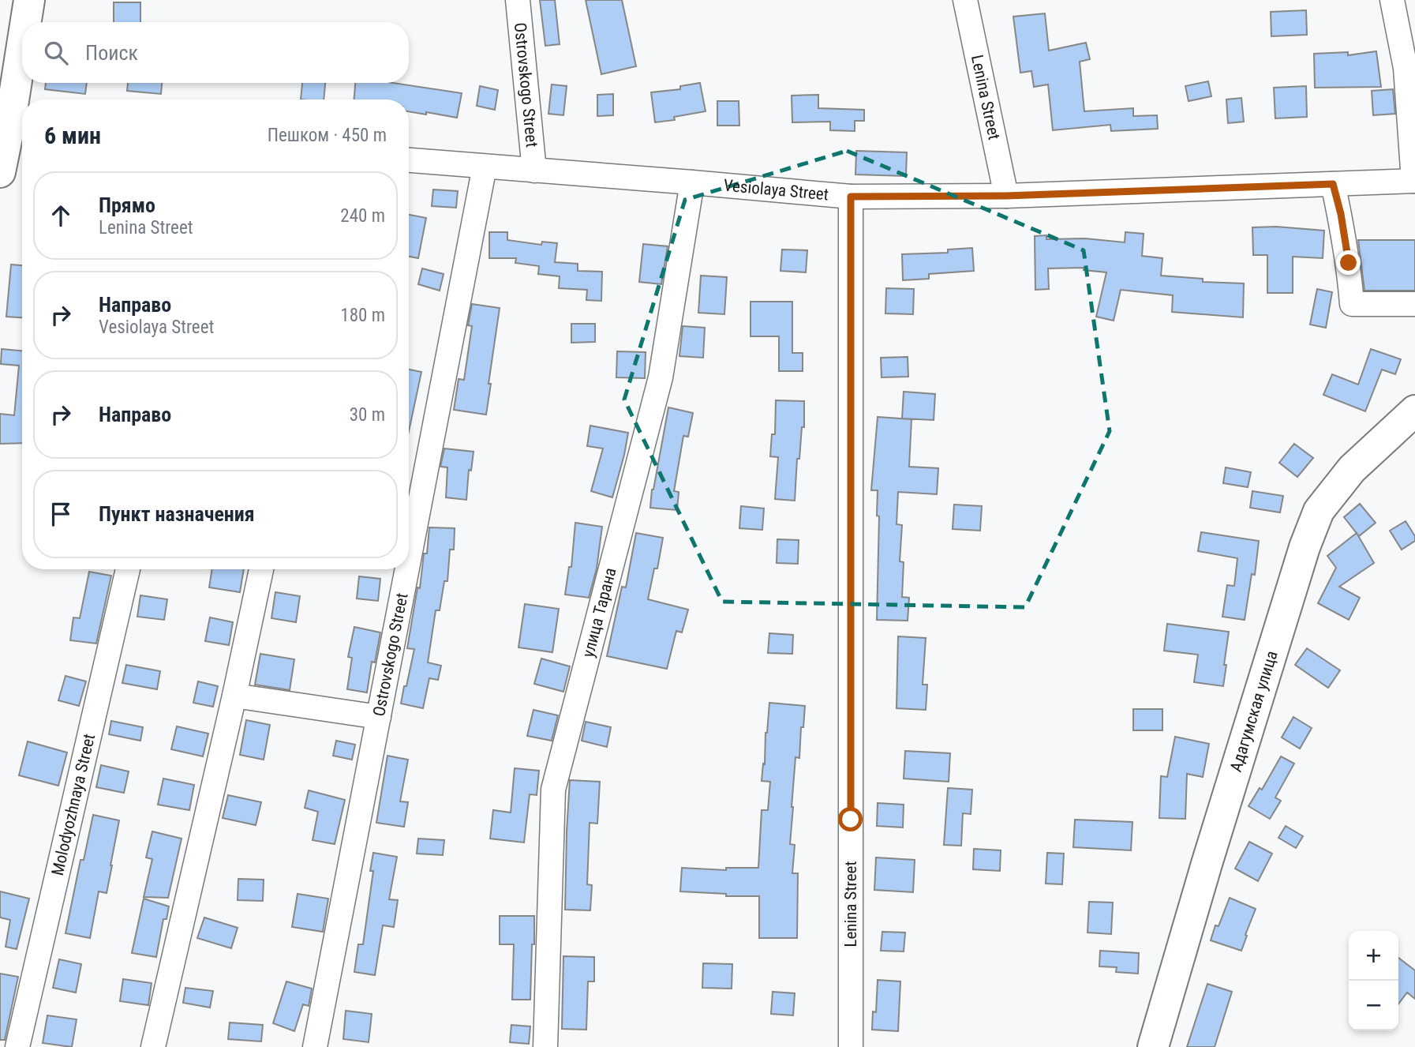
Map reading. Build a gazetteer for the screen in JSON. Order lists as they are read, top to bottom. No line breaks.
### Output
{"streets":{"main road":["Адагумская улица"],"street":["Ostrovskogo Street","Lenina Street","Vesiolaya Street","улица Тарана","Molodyozhnaya Street"]},"crossings":[["Ostrovskogo Street","Vesiolaya Street"],["Lenina Street","Vesiolaya Street"],["Vesiolaya Street","улица Тарана"]],"page":{"search":"Поиск","heading":["6 мин","Пешком · 450 m"],"list":[["Прямо","Lenina Street","240 m"],["Направо","Vesiolaya Street","180 m"],["Направо","30 m"],"Пункт назначения"],"map_buttons":["+","−"]}}
